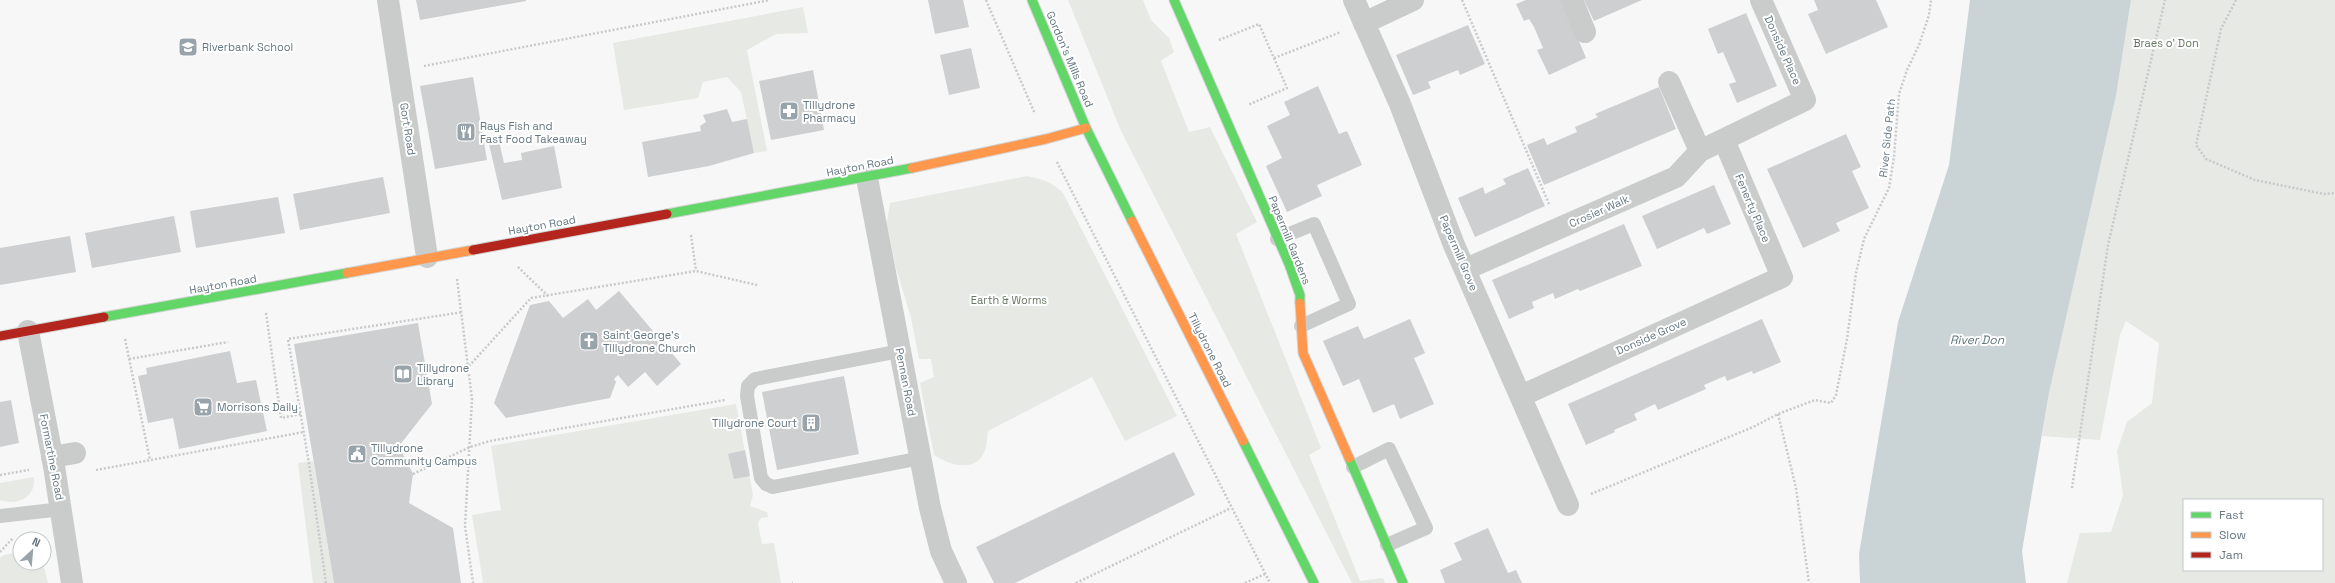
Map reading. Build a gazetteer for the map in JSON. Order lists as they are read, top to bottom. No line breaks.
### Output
{"streets":{"street":["Donside Place","Gordon's Mills Road","Gort Road","Hayton Road","Fenerty Place","Crosier Walk","Papermill Gardens","Papermill Grove","Donside Grove","Tillydrone Road","Pennan Road","Formartine Road"],"path":["River Side Path"]},"crossings":[["Donside Place","Crosier Walk"],["Gordon's Mills Road","Hayton Road"],["Gordon's Mills Road","Tillydrone Road"],["Gort Road","Hayton Road"],["Hayton Road","Tillydrone Road"],["Hayton Road","Pennan Road"],["Hayton Road","Formartine Road"],["Fenerty Place","Crosier Walk"],["Fenerty Place","Donside Grove"],["Crosier Walk","Papermill Grove"],["Papermill Grove","Donside Grove"]],"water":["River Don"],"parks":["Braes o' Don","Earth & Worms"],"places":{"school or university":["Riverbank School"],"pharmacy":["Tillydrone Pharmacy"],"restaurant":["Rays Fish and Fast Food Takeaway"],"church":["Saint George's Tillydrone Church"],"library":["Tillydrone Library"],"supermarket":["Morrisons Daily"],"building":["Tillydrone Court"],"public building":["Tillydrone Community Campus"]},"legend":["Fast","Slow","Jam"],"north":"top right"}
